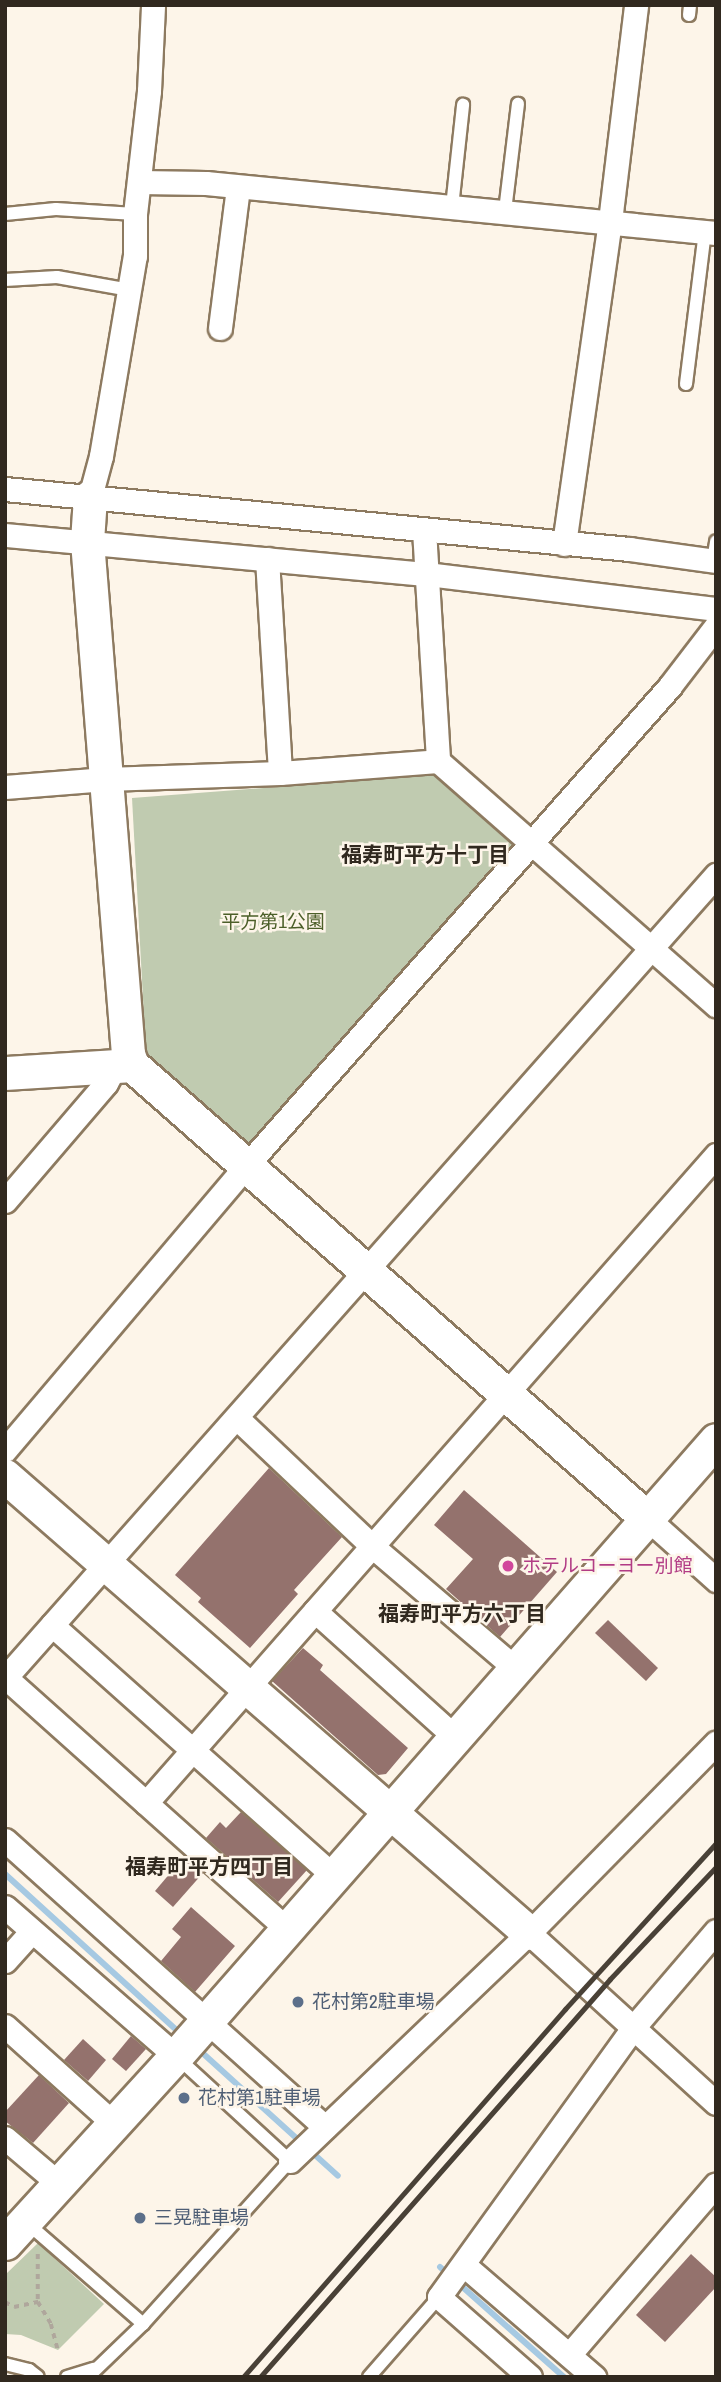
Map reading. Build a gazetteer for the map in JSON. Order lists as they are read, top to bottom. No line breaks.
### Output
{"districts":["福寿町平方十丁目","福寿町平方六丁目","福寿町平方四丁目"],"parks":["平方第1公園"],"places":["ホテルコーヨー別館","花村第2駐車場","花村第1駐車場","三晃駐車場"]}
